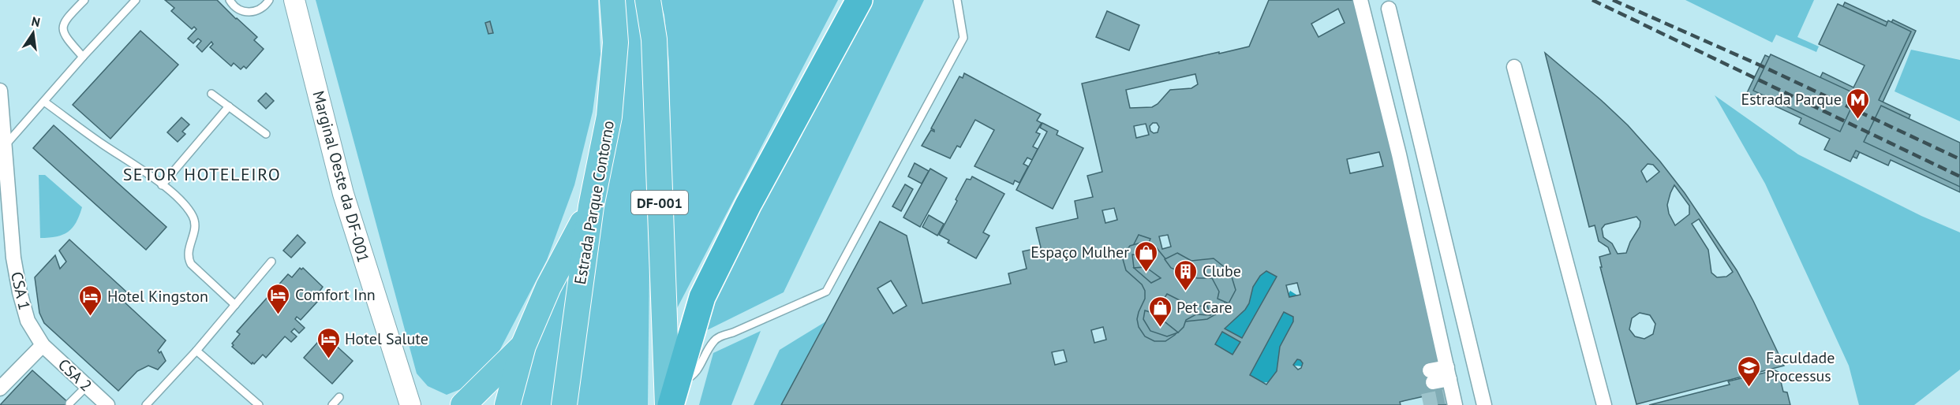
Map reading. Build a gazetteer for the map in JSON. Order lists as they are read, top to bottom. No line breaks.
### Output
{"streets":{"highway":["Estrada Parque Contorno","DF-001"],"main road":["Marginal Oeste da DF-001"],"street":["CSA 1","CSA 2"]},"crossings":[["CSA 1","CSA 2"]],"districts":["SETOR HOTELEIRO"],"places":{"metro station":["Estrada Parque"],"shop":["Espaço Mulher","Pet Care"],"building":["Clube"],"hotel":["Comfort Inn","Hotel Kingston","Hotel Salute"],"school or university":["Faculdade Processus"]},"north":"top"}
